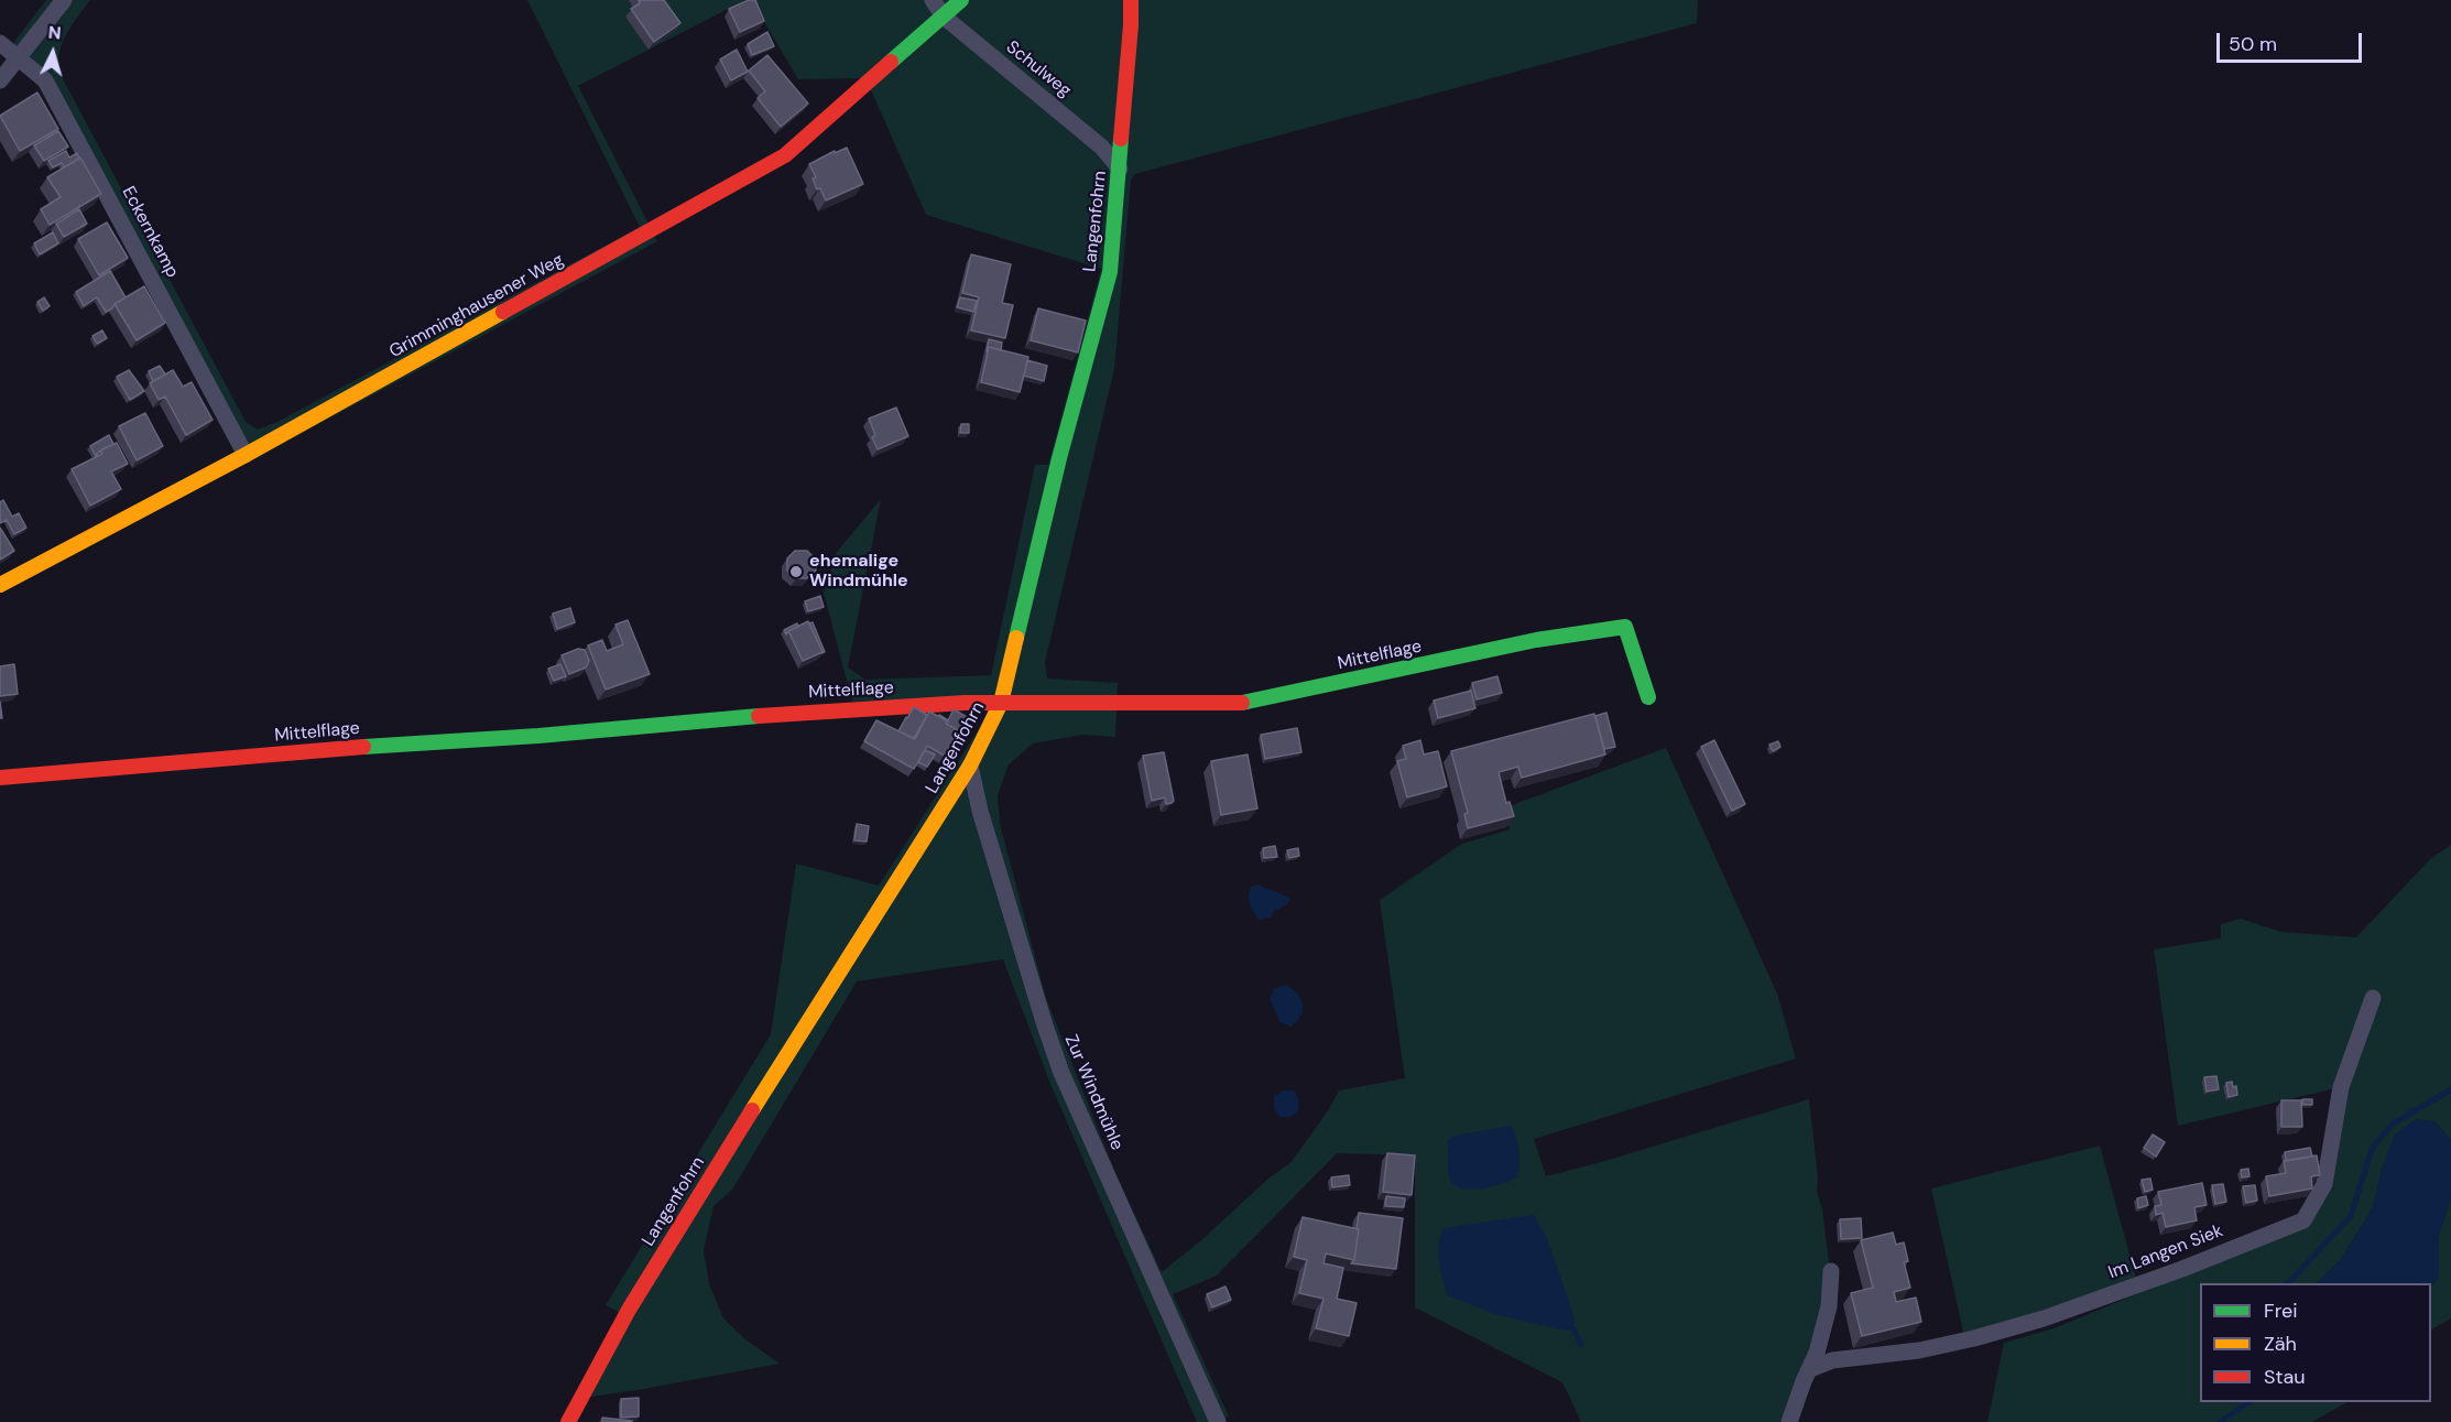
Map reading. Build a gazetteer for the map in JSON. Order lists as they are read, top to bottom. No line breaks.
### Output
{"streets":{"street":["Schulweg","Langenfohrn","Eckernkamp","Grimminghausener Weg","Mittelflage","Zur Windmühle","Im Langen Siek"]},"crossings":[["Schulweg","Langenfohrn"],["Schulweg","Grimminghausener Weg"],["Langenfohrn","Mittelflage"],["Langenfohrn","Zur Windmühle"],["Eckernkamp","Grimminghausener Weg"]],"places":["ehemalige Windmühle"],"legend":["Frei","Zäh","Stau"],"scale_bar":"50 m","north":"top"}
